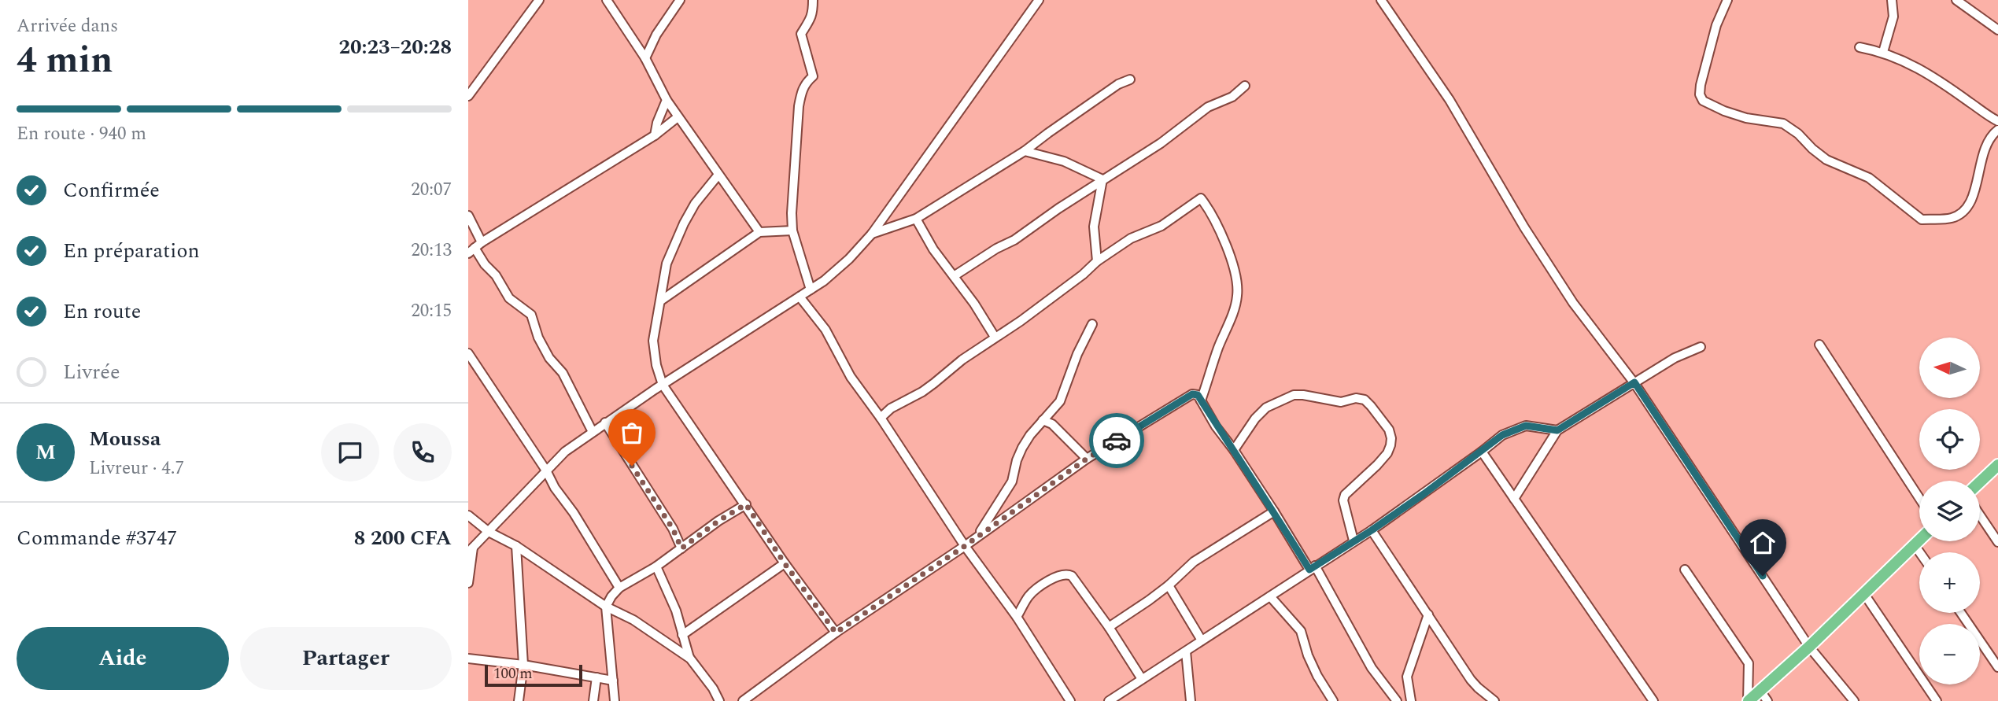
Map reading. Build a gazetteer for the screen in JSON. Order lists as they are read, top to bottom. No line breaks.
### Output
{"scale_bar":"100 m","north":"left","page":{"heading":["4 min","Arrivée dans","20:23–20:28"],"panel":["Moussa","Livreur · 4.7","Commande #3747","8 200 CFA"],"bar":"En route · 940 m","list":[["Confirmée","20:07"],["En préparation","20:13"],["En route","20:15"],"Livrée"],"map_buttons":["+","−"],"round":"M","buttons":["Aide","Partager"],"scale":"100 m"}}
